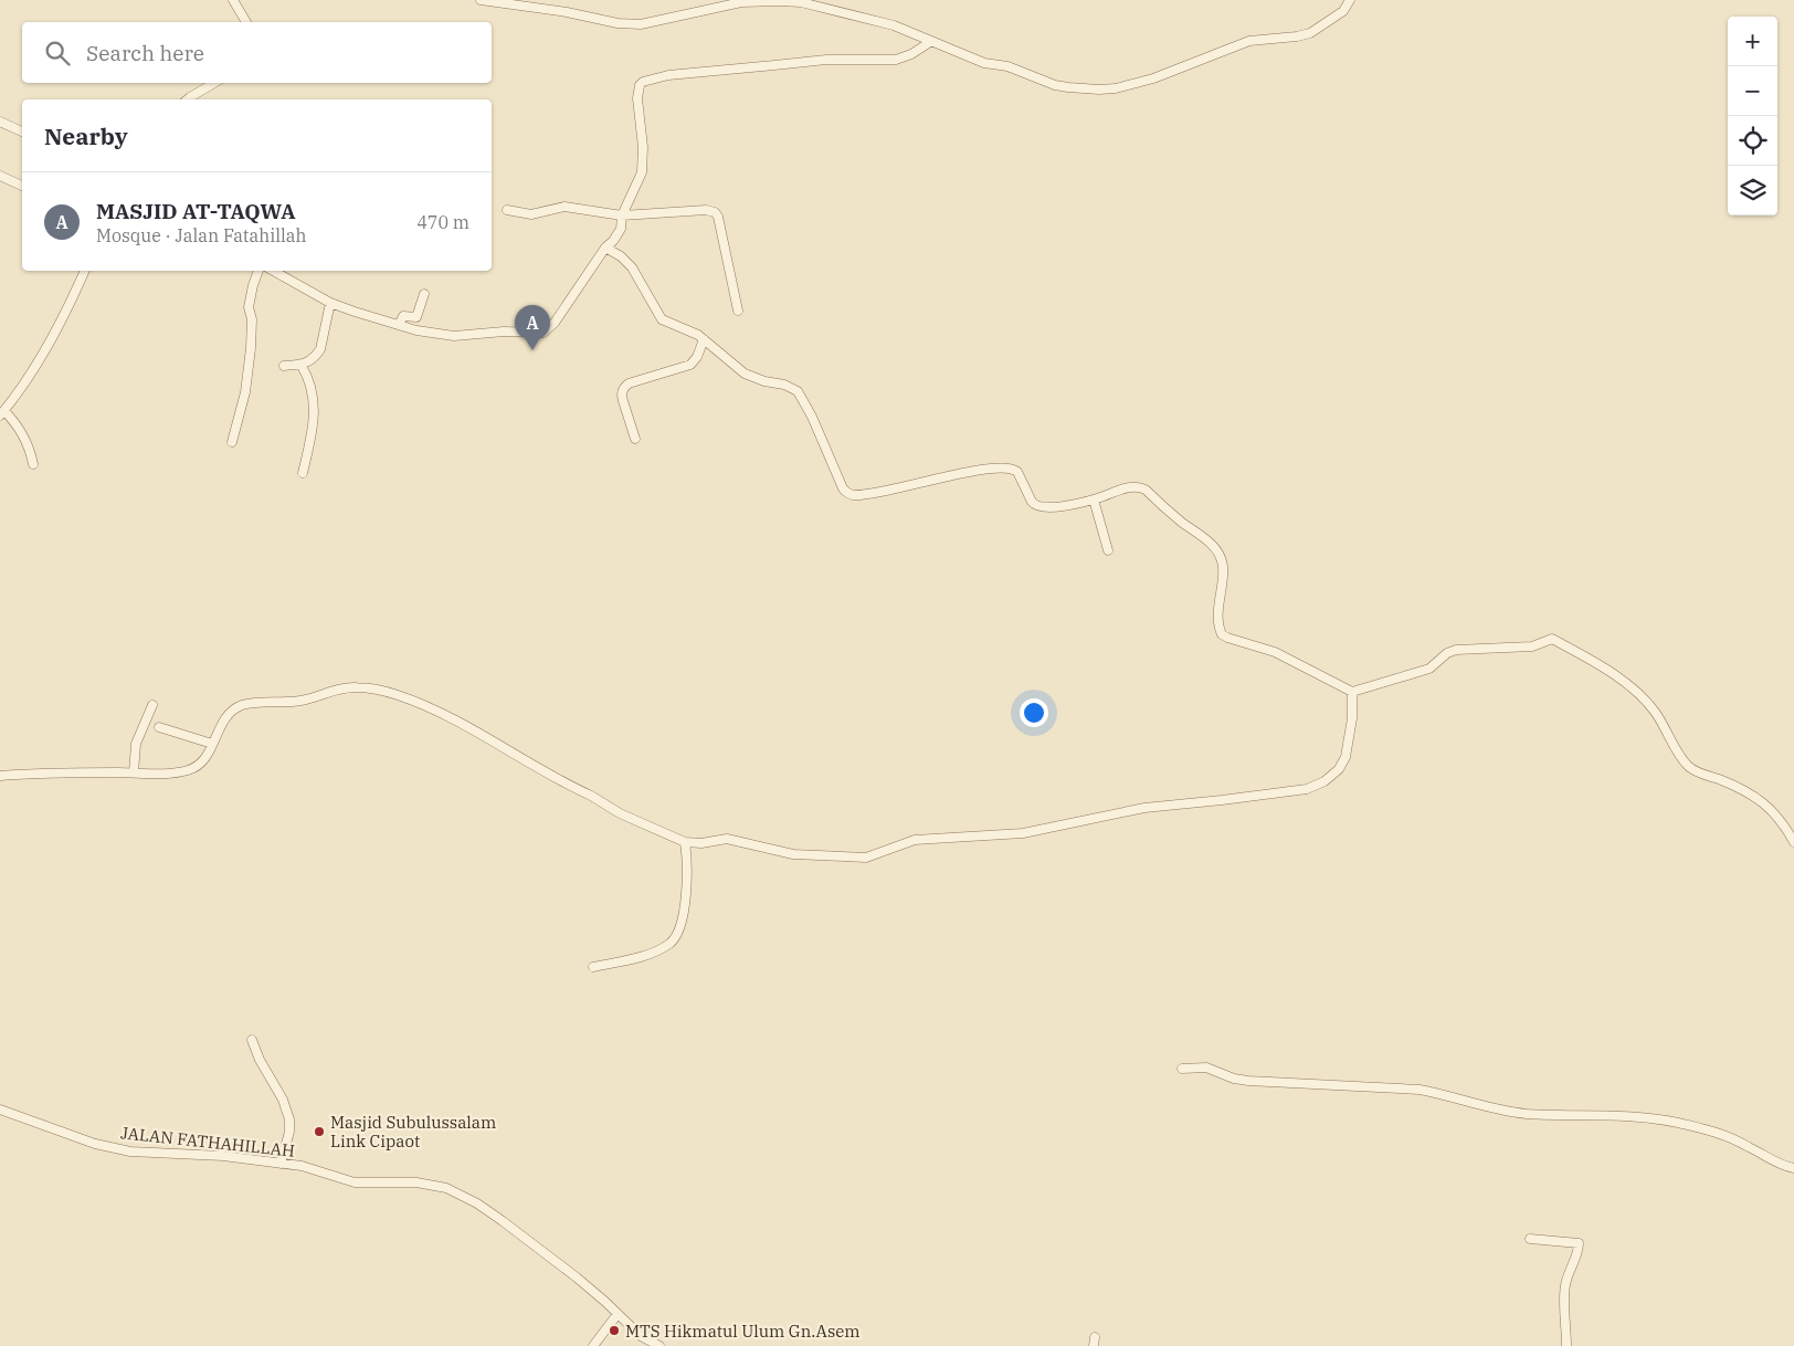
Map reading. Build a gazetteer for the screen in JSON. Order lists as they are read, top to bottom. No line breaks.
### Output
{"streets":{"street":["JALAN FATHAHILLAH"]},"places":["Masjid Subulussalam Link Cipaot","MTS Hikmatul Ulum Gn.Asem"],"page":{"map_buttons":["+","−"],"search":"Search here","heading":"Nearby","list":[{"mark":"A","name":"MASJID AT-TAQWA","note":"Mosque · Jalan Fatahillah","value":"470 m"}],"pins":"A"}}
